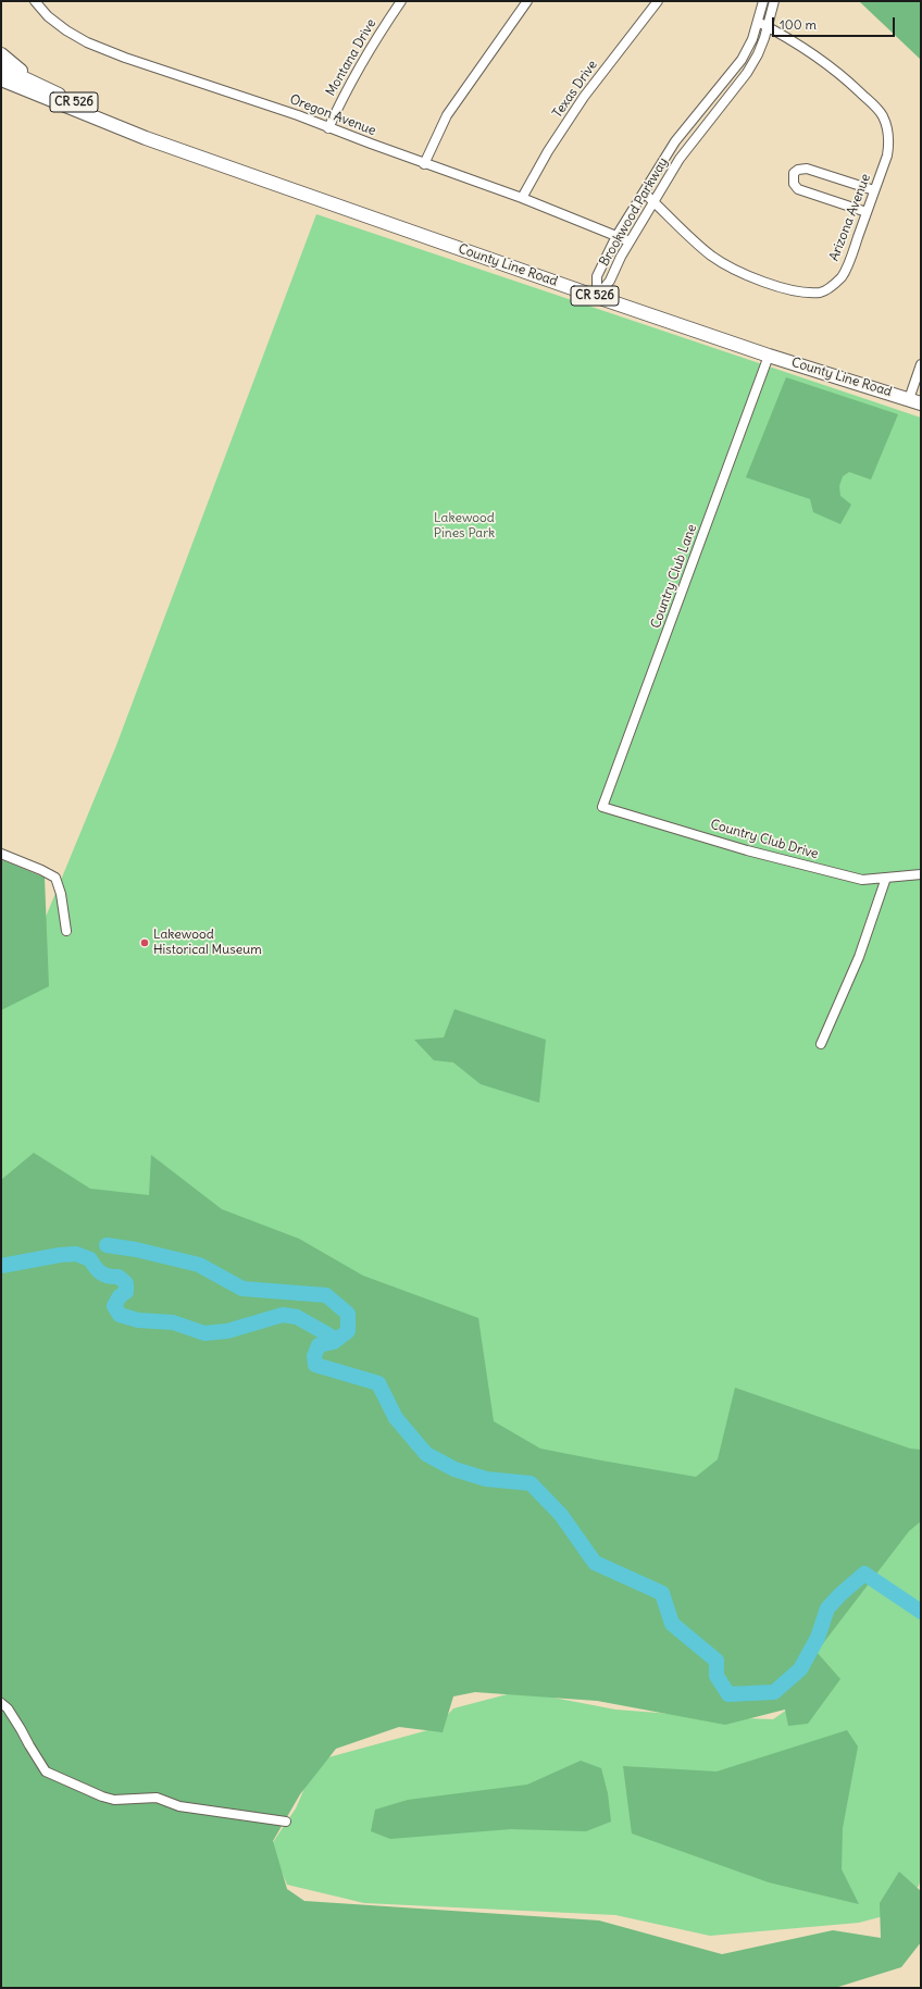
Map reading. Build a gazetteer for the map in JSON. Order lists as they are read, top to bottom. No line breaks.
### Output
{"streets":{"main road":["CR 526","County Line Road"],"street":["Montana Drive","Texas Drive","Oregon Avenue","Brookwood Parkway","Arizona Avenue","Country Club Lane","Country Club Drive"]},"crossings":[["Montana Drive","Oregon Avenue"],["Texas Drive","Oregon Avenue"],["Oregon Avenue","Brookwood Parkway"],["Brookwood Parkway","Arizona Avenue"],["Brookwood Parkway","County Line Road"],["County Line Road","Country Club Lane"],["Country Club Lane","Country Club Drive"]],"parks":["Lakewood Pines Park"],"places":["Lakewood Historical Museum"],"scale_bar":"100 m"}
